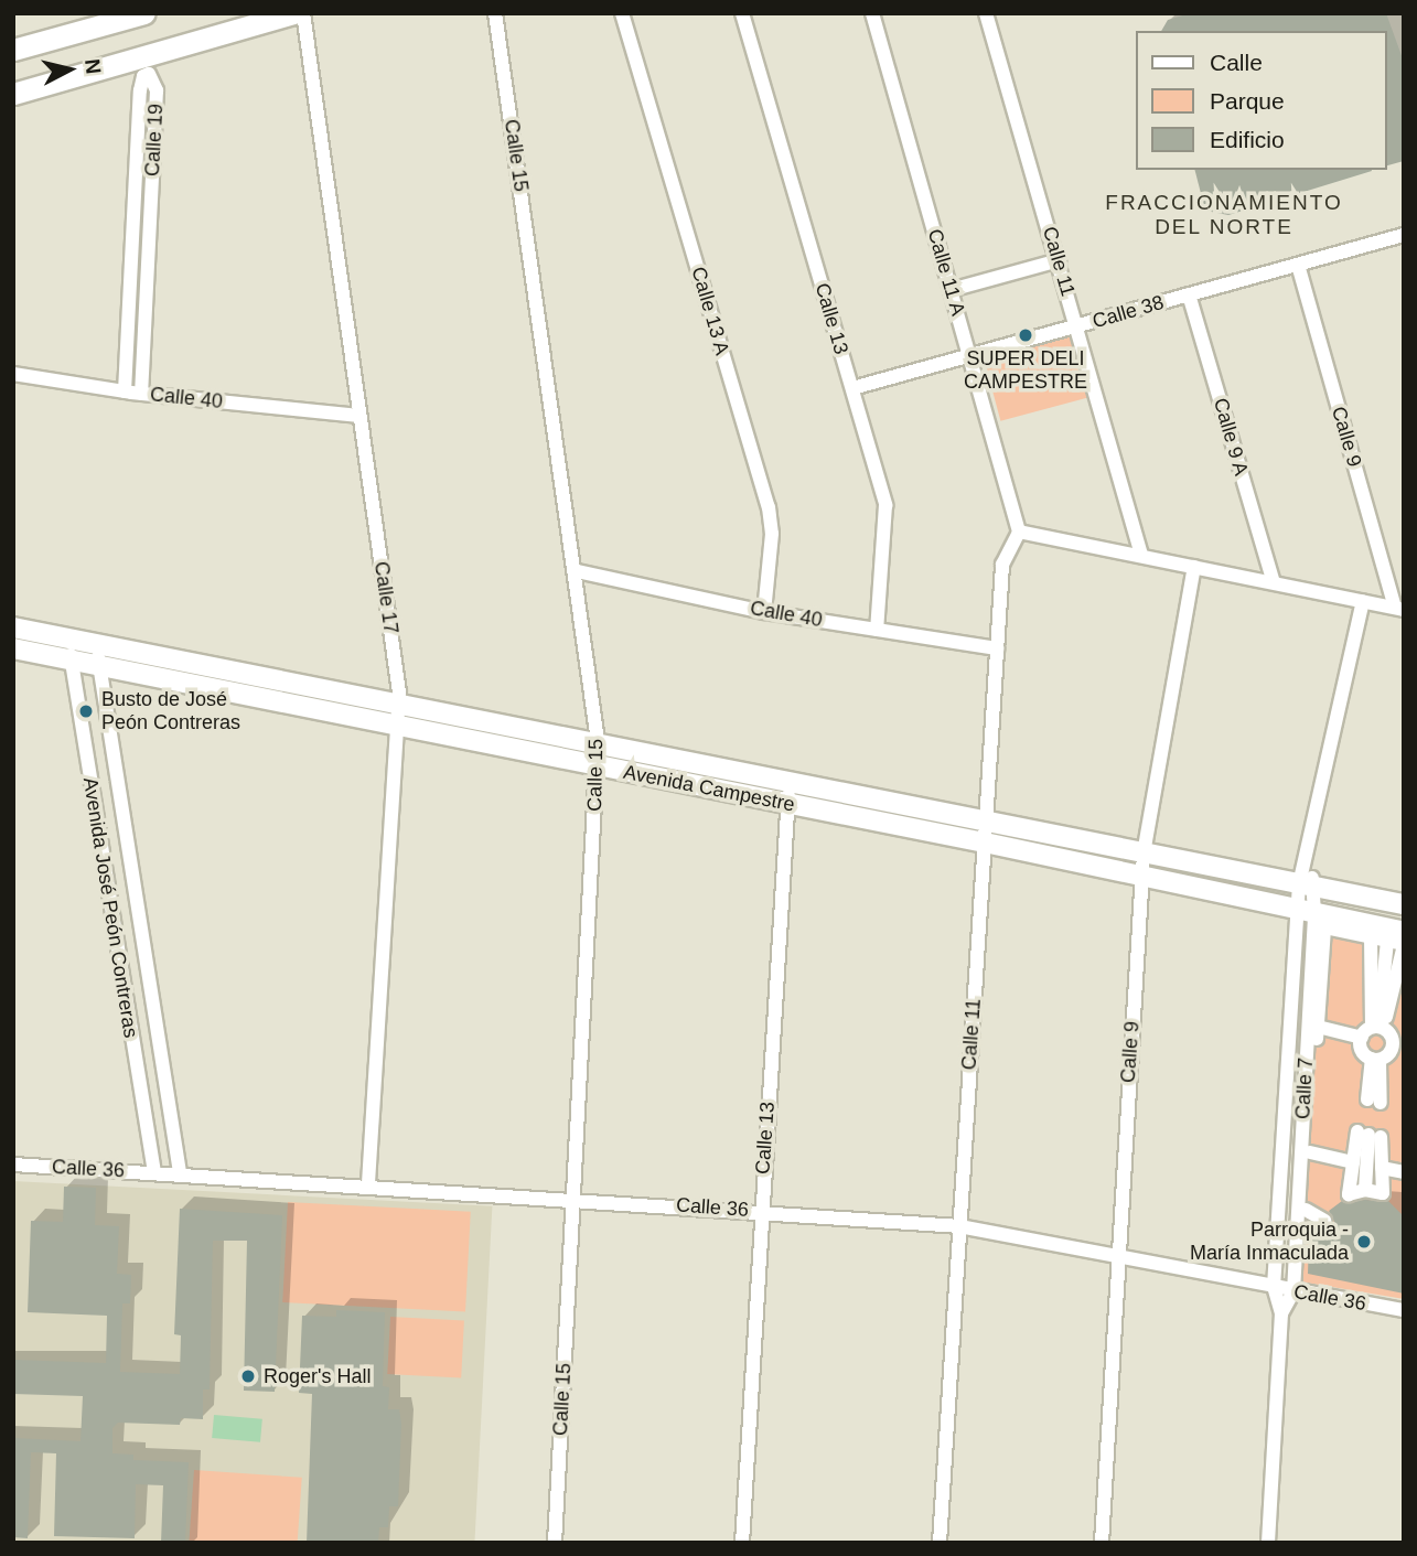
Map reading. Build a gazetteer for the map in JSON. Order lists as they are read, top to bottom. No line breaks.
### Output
{"streets":{"street":["Calle 19","Calle 15","Calle 11","Calle 11 A","Calle 13 A","Calle 38","Calle 13","Calle 40","Calle 9 A","Calle 9","Calle 17","Avenida Campestre","Avenida José Peón Contreras","Calle 7","Calle 36"]},"crossings":[["Calle 19","Calle 40"],["Calle 15","Calle 40"],["Calle 15","Avenida Campestre"],["Calle 15","Calle 36"],["Calle 11","Calle 11 A"],["Calle 11","Calle 38"],["Calle 11","Calle 40"],["Calle 11","Avenida Campestre"],["Calle 11","Calle 36"],["Calle 11 A","Calle 38"],["Calle 13 A","Calle 40"],["Calle 38","Calle 13"],["Calle 38","Calle 9 A"],["Calle 38","Calle 9"],["Calle 13","Calle 40"],["Calle 13","Avenida Campestre"],["Calle 13","Calle 36"],["Calle 40","Calle 17"],["Calle 9","Avenida Campestre"],["Calle 9","Calle 36"],["Calle 17","Avenida Campestre"],["Calle 17","Calle 36"],["Avenida Campestre","Avenida José Peón Contreras"],["Avenida Campestre","Calle 7"],["Avenida José Peón Contreras","Calle 36"],["Calle 7","Calle 36"]],"districts":["FRACCIONAMIENTO DEL NORTE"],"places":["SUPER DELI CAMPESTRE","Busto de José Peón Contreras","Parroquia - María Inmaculada","Roger's Hall"],"legend":["Calle","Parque","Edificio"],"north":"right"}
